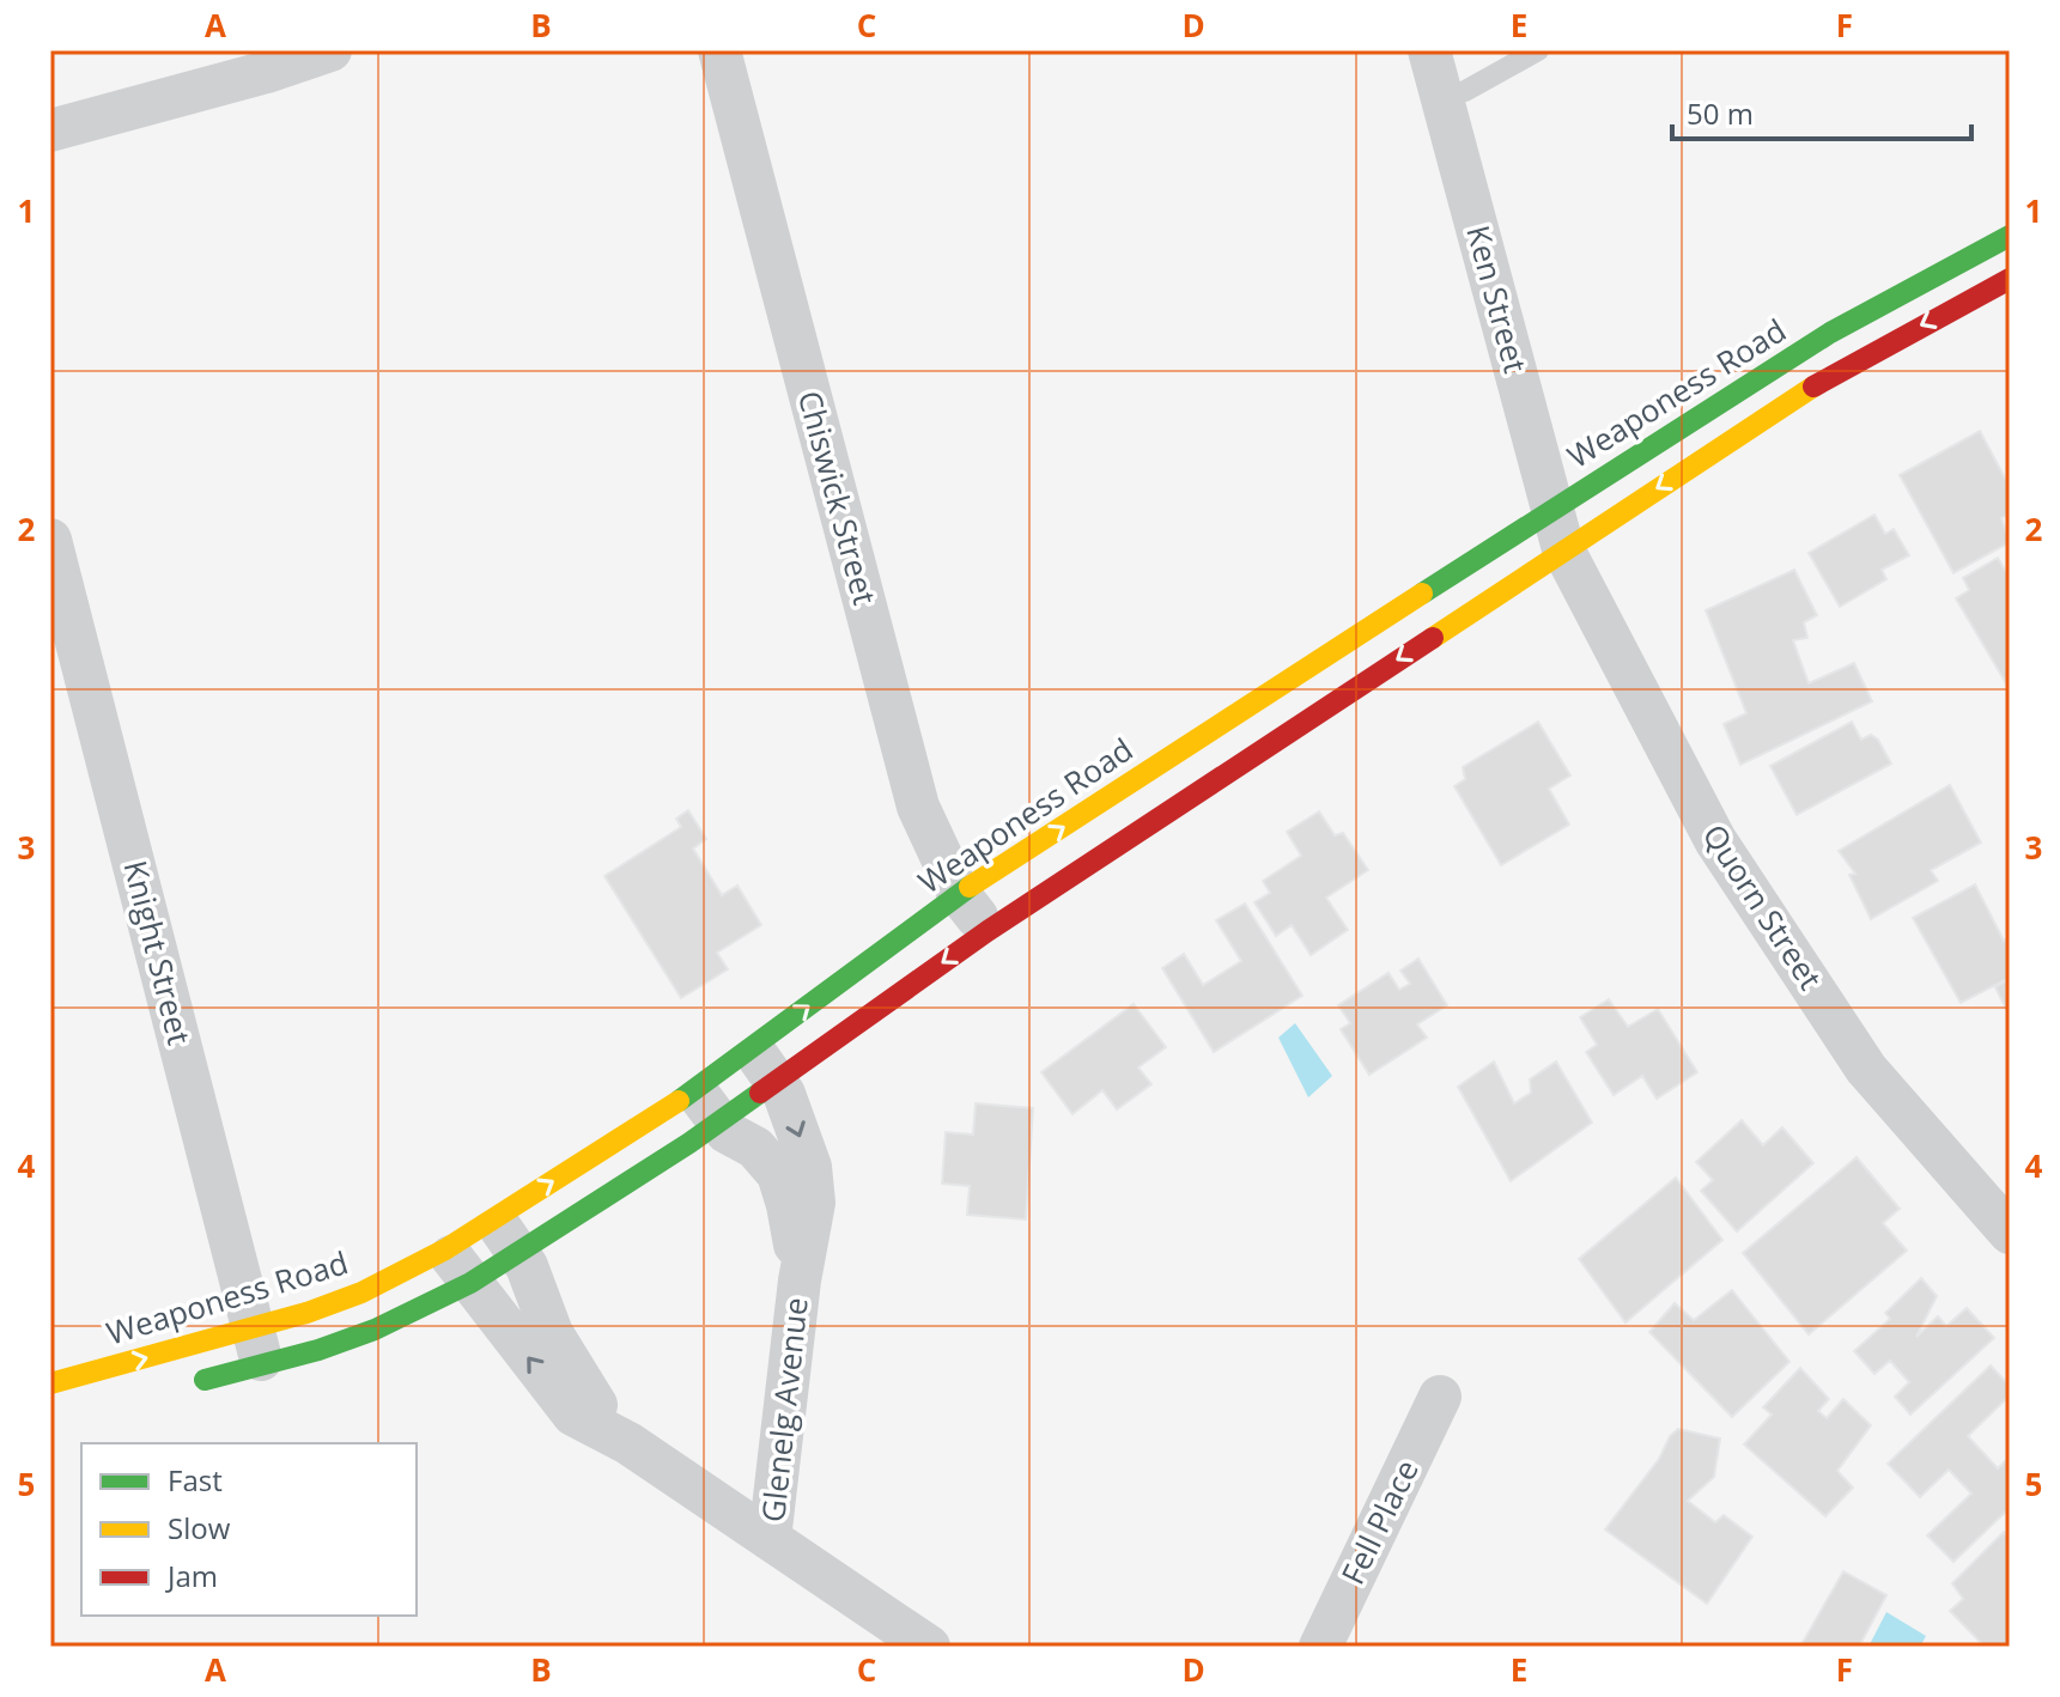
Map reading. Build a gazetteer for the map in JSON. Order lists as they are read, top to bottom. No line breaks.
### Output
{"streets":{"main road":["Weaponess Road"],"street":["Ken Street","Chiswick Street","Quorn Street","Knight Street","Glenelg Avenue","Fell Place"]},"crossings":[["Ken Street","Weaponess Road"],["Ken Street","Quorn Street"],["Weaponess Road","Chiswick Street"],["Weaponess Road","Quorn Street"],["Weaponess Road","Knight Street"],["Weaponess Road","Glenelg Avenue"]],"legend":["Fast","Slow","Jam"],"scale_bar":"50 m","grid":{"columns":["A","B","C","D","E","F"],"rows":["1","2","3","4","5"]}}
